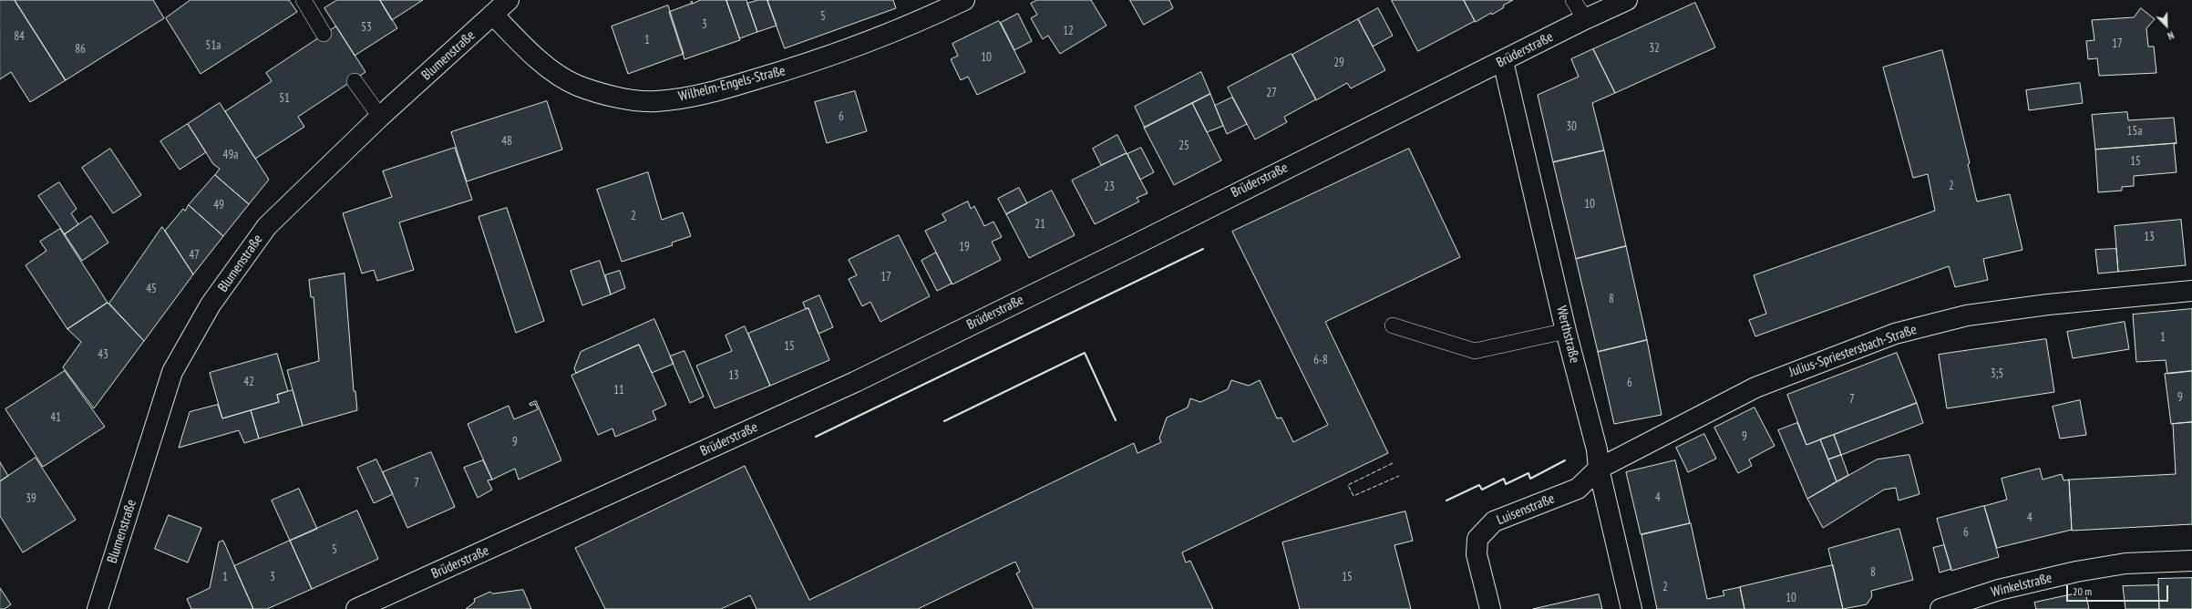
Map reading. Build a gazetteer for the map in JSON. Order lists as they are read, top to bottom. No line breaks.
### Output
{"streets":{"street":["Brüderstraße","Blumenstraße","Wilhelm-Engels-Straße","Werthstraße","Julius-Spriestersbach-Straße","Luisenstraße","Winkelstraße"]},"crossings":[["Brüderstraße","Werthstraße"],["Blumenstraße","Wilhelm-Engels-Straße"],["Werthstraße","Julius-Spriestersbach-Straße"],["Werthstraße","Luisenstraße"],["Julius-Spriestersbach-Straße","Luisenstraße"]],"house_numbers":["5","3","53","12","84","1","17","51a","32","86","10","29","27","51","6","30","15a","48","25","49a","15","2","23","10","49","2","21","13","19","47","17","45","8","1","15","43","6-8","3;5","13","42","6","11","9","7","41","9","9","7","4","39","4","6","5","8","1","3","15","2","10"],"scale_bar":"20 m","north":"bottom right"}
